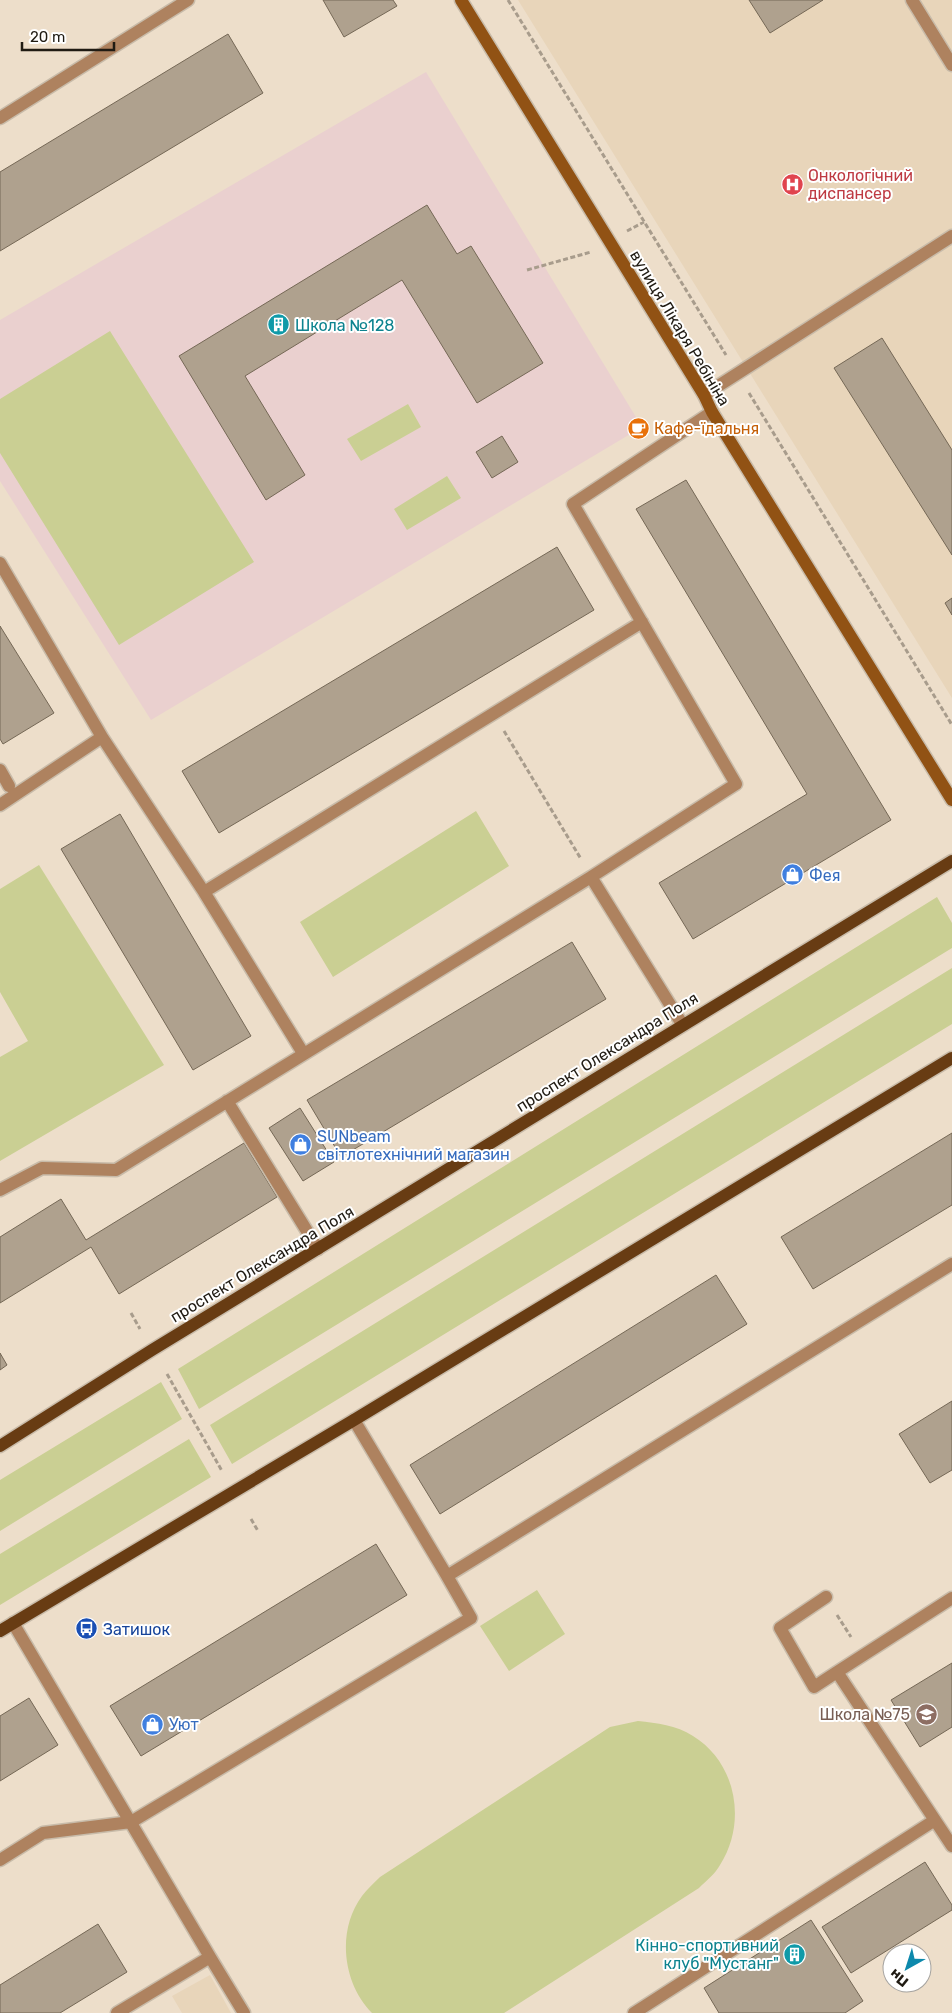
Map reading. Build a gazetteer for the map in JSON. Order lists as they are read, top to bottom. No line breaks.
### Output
{"streets":{"main road":["проспект Олександра Поля"],"street":["вулиця Лікаря Ребініна"]},"places":{"hospital":["Онкологічний диспансер"],"building":["Школа №128","Кінно-спортивний клуб \"Мустанг\""],"cafe":["Кафе-їдальня"],"shop":["Фея","SUNbeam світлотехнічний магазин","Уют"],"bus stop":["Затишок"],"school or university":["Школа №75"]},"scale_bar":"20 m","north":"bottom left"}
